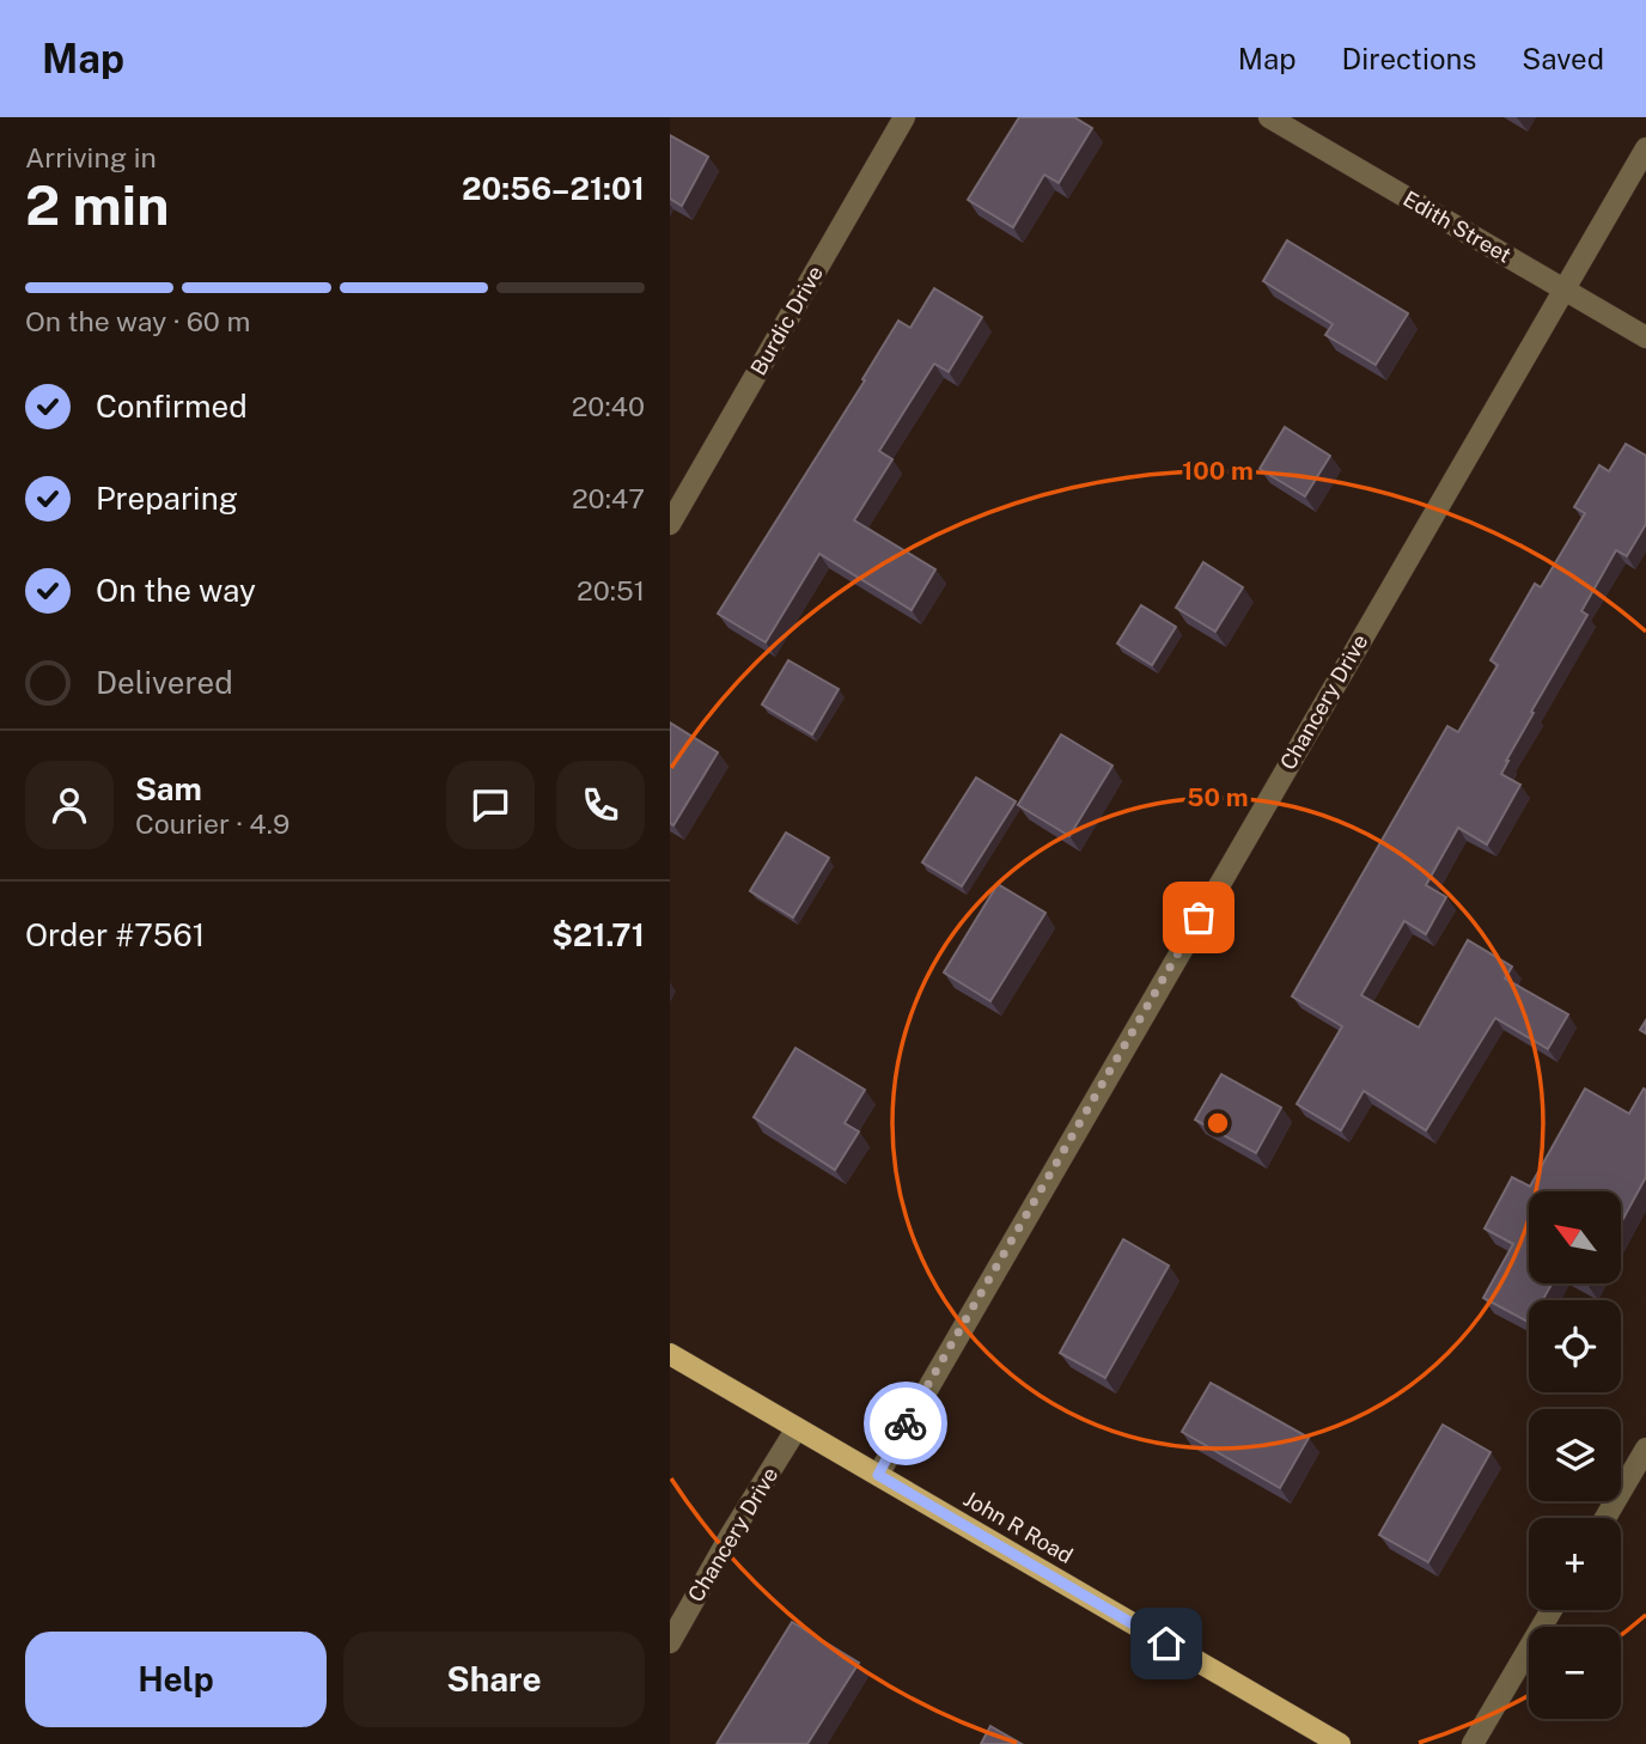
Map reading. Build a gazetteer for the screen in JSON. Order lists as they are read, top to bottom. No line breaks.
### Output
{"streets":{"main road":["John R Road"],"street":["Edith Street","Burdic Drive","Chancery Drive"]},"crossings":[["Edith Street","Chancery Drive"],["Chancery Drive","John R Road"]],"north":"top left","page":{"header":"Map","nav":["Map","Directions","Saved"],"heading":["2 min","Arriving in","20:56–21:01"],"panel":["Sam","Courier · 4.9","Order #7561","$21.71"],"bar":"On the way · 60 m","list":[["Confirmed","20:40"],["Preparing","20:47"],["On the way","20:51"],"Delivered"],"map_buttons":["+","−"],"buttons":["Help","Share"]},"rings":["100 m","50 m"]}
